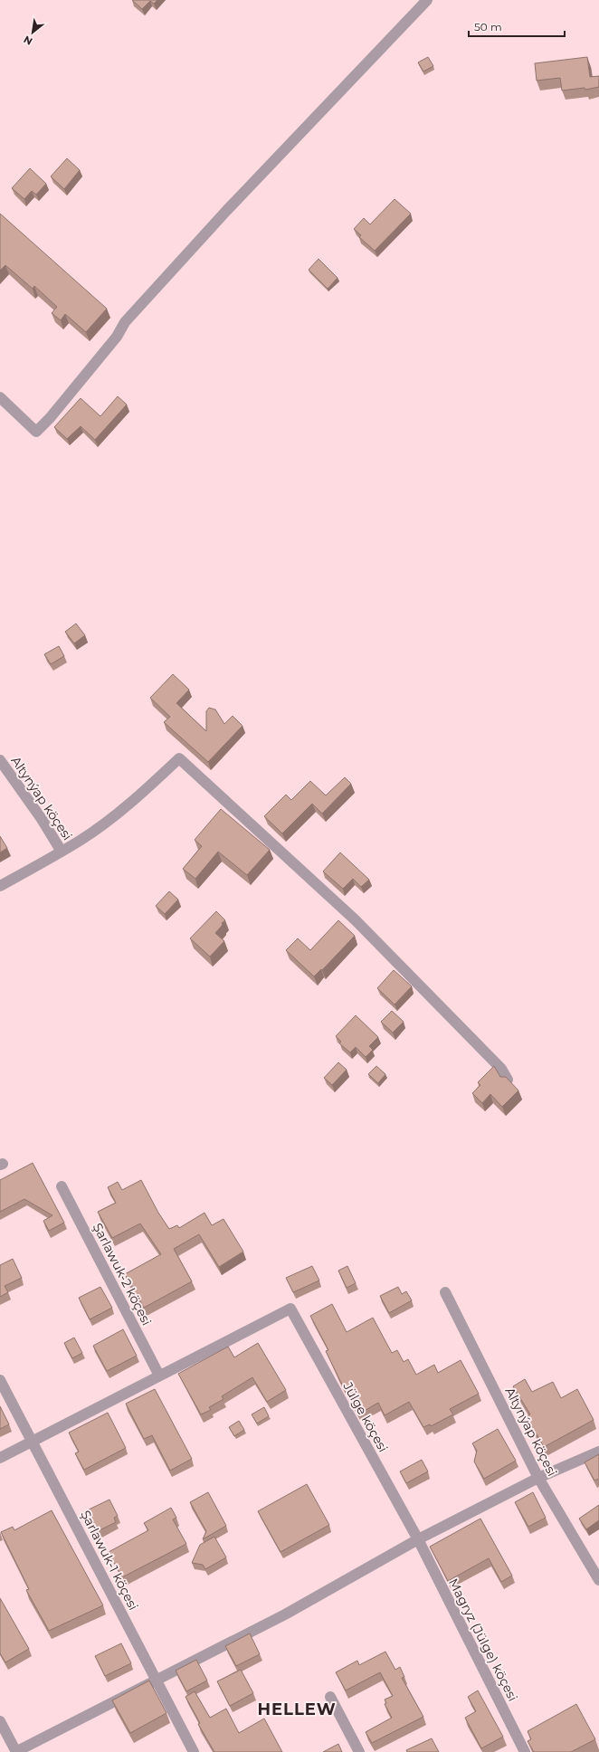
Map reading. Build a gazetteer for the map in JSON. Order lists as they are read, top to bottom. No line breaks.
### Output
{"streets":{"street":["Altynýap köçesi","Şarlawuk-2 köçesi","Jülge köçesi","Şarlawuk-1 köçesi","Magryz (Jülge) köçesi"]},"crossings":[["Şarlawuk-2 köçesi","Jülge köçesi"],["Jülge köçesi","Magryz (Jülge) köçesi"]],"districts":["HELLEW"],"scale_bar":"50 m","north":"bottom left"}
